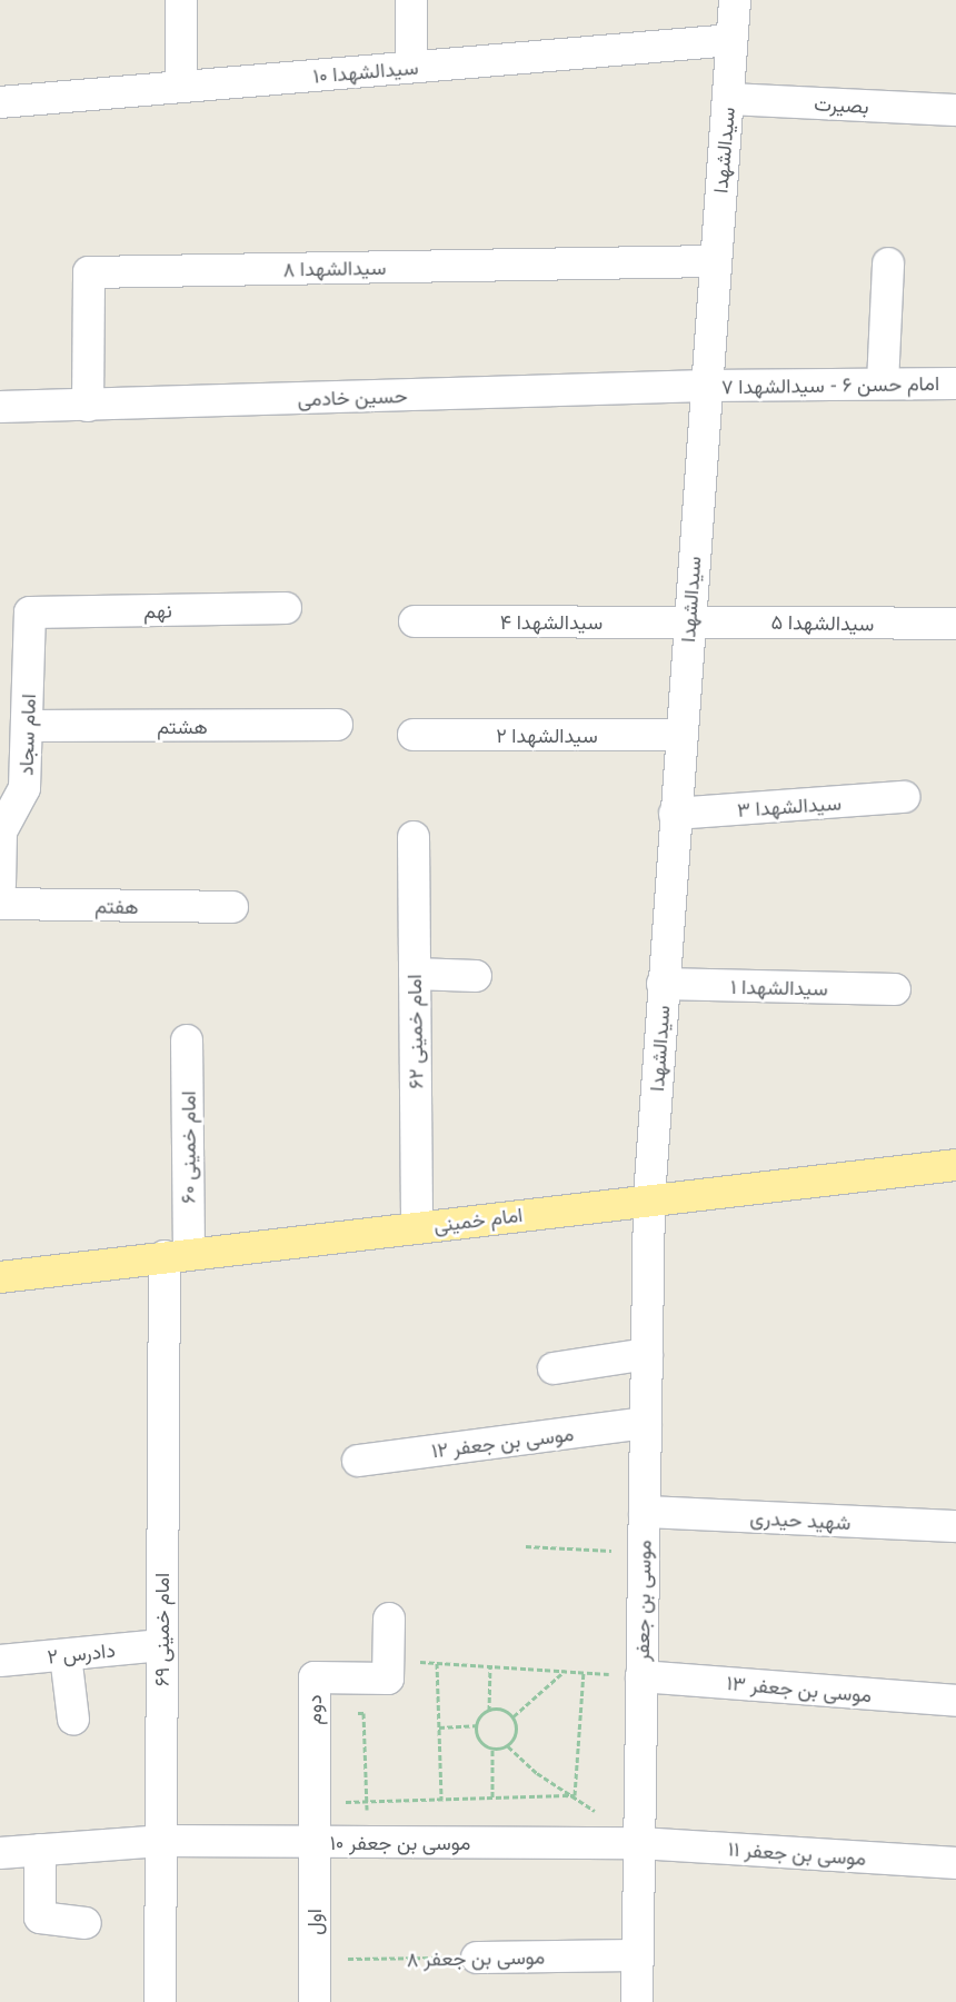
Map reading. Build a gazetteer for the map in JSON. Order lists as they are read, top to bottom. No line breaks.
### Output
{"streets":{"main road":["امام خمینی"],"street":["سیدالشهدا ۱۰","بصیرت","سیدالشهدا","سیدالشهدا ۸","امام حسن ۶ - سیدالشهدا ۷","حسین خادمی","نهم","سیدالشهدا ۴","سیدالشهدا ۵","هشتم","امام سجاد","سیدالشهدا ۲","سیدالشهدا ۳","هفتم","سیدالشهدا ۱","امام خمینی ۶۲","امام خمینی ۶۰","موسی بن جعفر ۱۲","شهید حیدری","موسی بن جعفر","امام خمینی ۶۹","دادرس ۲","موسی بن جعفر ۱۳","دوم","موسی بن جعفر ۱۰","موسی بن جعفر ۱۱","اول","موسی بن جعفر ۸"]},"crossings":[["سیدالشهدا ۱۰","سیدالشهدا"],["بصیرت","سیدالشهدا"],["سیدالشهدا","سیدالشهدا ۸"],["سیدالشهدا","امام حسن ۶ - سیدالشهدا ۷"],["سیدالشهدا","حسین خادمی"],["سیدالشهدا","سیدالشهدا ۴"],["سیدالشهدا","سیدالشهدا ۵"],["سیدالشهدا","سیدالشهدا ۲"],["سیدالشهدا","سیدالشهدا ۳"],["سیدالشهدا","سیدالشهدا ۱"],["سیدالشهدا","امام خمینی"],["سیدالشهدا","موسی بن جعفر"],["سیدالشهدا ۸","حسین خادمی"],["امام حسن ۶ - سیدالشهدا ۷","حسین خادمی"],["نهم","امام سجاد"],["سیدالشهدا ۴","سیدالشهدا ۵"],["هشتم","امام سجاد"],["امام خمینی ۶۲","امام خمینی"],["امام خمینی ۶۰","امام خمینی"],["امام خمینی ۶۰","امام خمینی ۶۹"],["امام خمینی","موسی بن جعفر"],["امام خمینی","امام خمینی ۶۹"],["موسی بن جعفر ۱۲","موسی بن جعفر"],["شهید حیدری","موسی بن جعفر"],["موسی بن جعفر","موسی بن جعفر ۱۳"],["موسی بن جعفر","موسی بن جعفر ۱۰"],["موسی بن جعفر","موسی بن جعفر ۱۱"],["موسی بن جعفر","موسی بن جعفر ۸"],["امام خمینی ۶۹","دادرس ۲"],["امام خمینی ۶۹","موسی بن جعفر ۱۰"],["دوم","موسی بن جعفر ۱۰"],["دوم","اول"],["موسی بن جعفر ۱۰","موسی بن جعفر ۱۱"],["موسی بن جعفر ۱۰","اول"],["اول","موسی بن جعفر ۸"]]}
